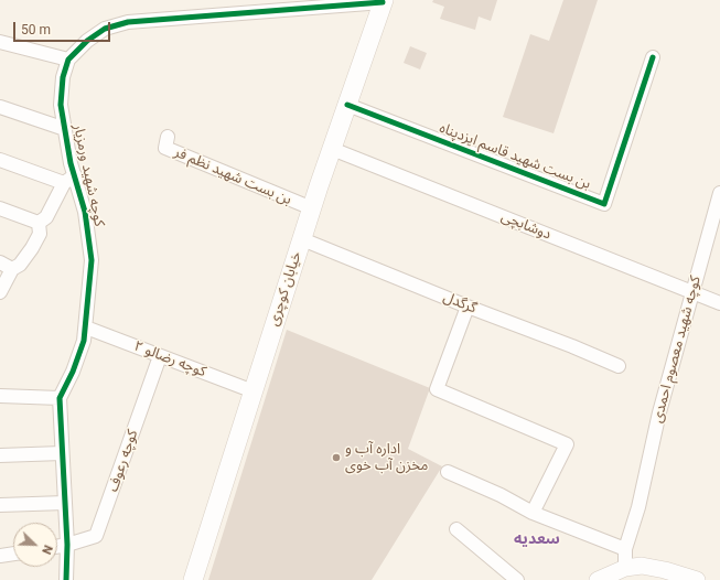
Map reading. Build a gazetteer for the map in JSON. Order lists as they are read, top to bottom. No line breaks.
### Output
{"streets":{"main road":["خیابان کوچری"],"street":["بن بست شهید قاسم ایزدپناه","کوچه شهید ورمزیار","بن بست شهید نظم فر","دوشابچی","گرگدل","کوچه شهید معصوم احمدی","کوچه رضالو ۲","کوچه رعوف"]},"crossings":[["بن بست شهید قاسم ایزدپناه","خیابان کوچری"],["کوچه شهید ورمزیار","کوچه رضالو ۲"],["بن بست شهید نظم فر","خیابان کوچری"],["دوشابچی","خیابان کوچری"],["دوشابچی","کوچه شهید معصوم احمدی"],["خیابان کوچری","گرگدل"],["خیابان کوچری","کوچه رضالو ۲"],["کوچه رضالو ۲","کوچه رعوف"]],"districts":["سعدیه"],"places":["اداره آب و مخزن آب خوی"],"scale_bar":"50 m","north":"bottom right"}
